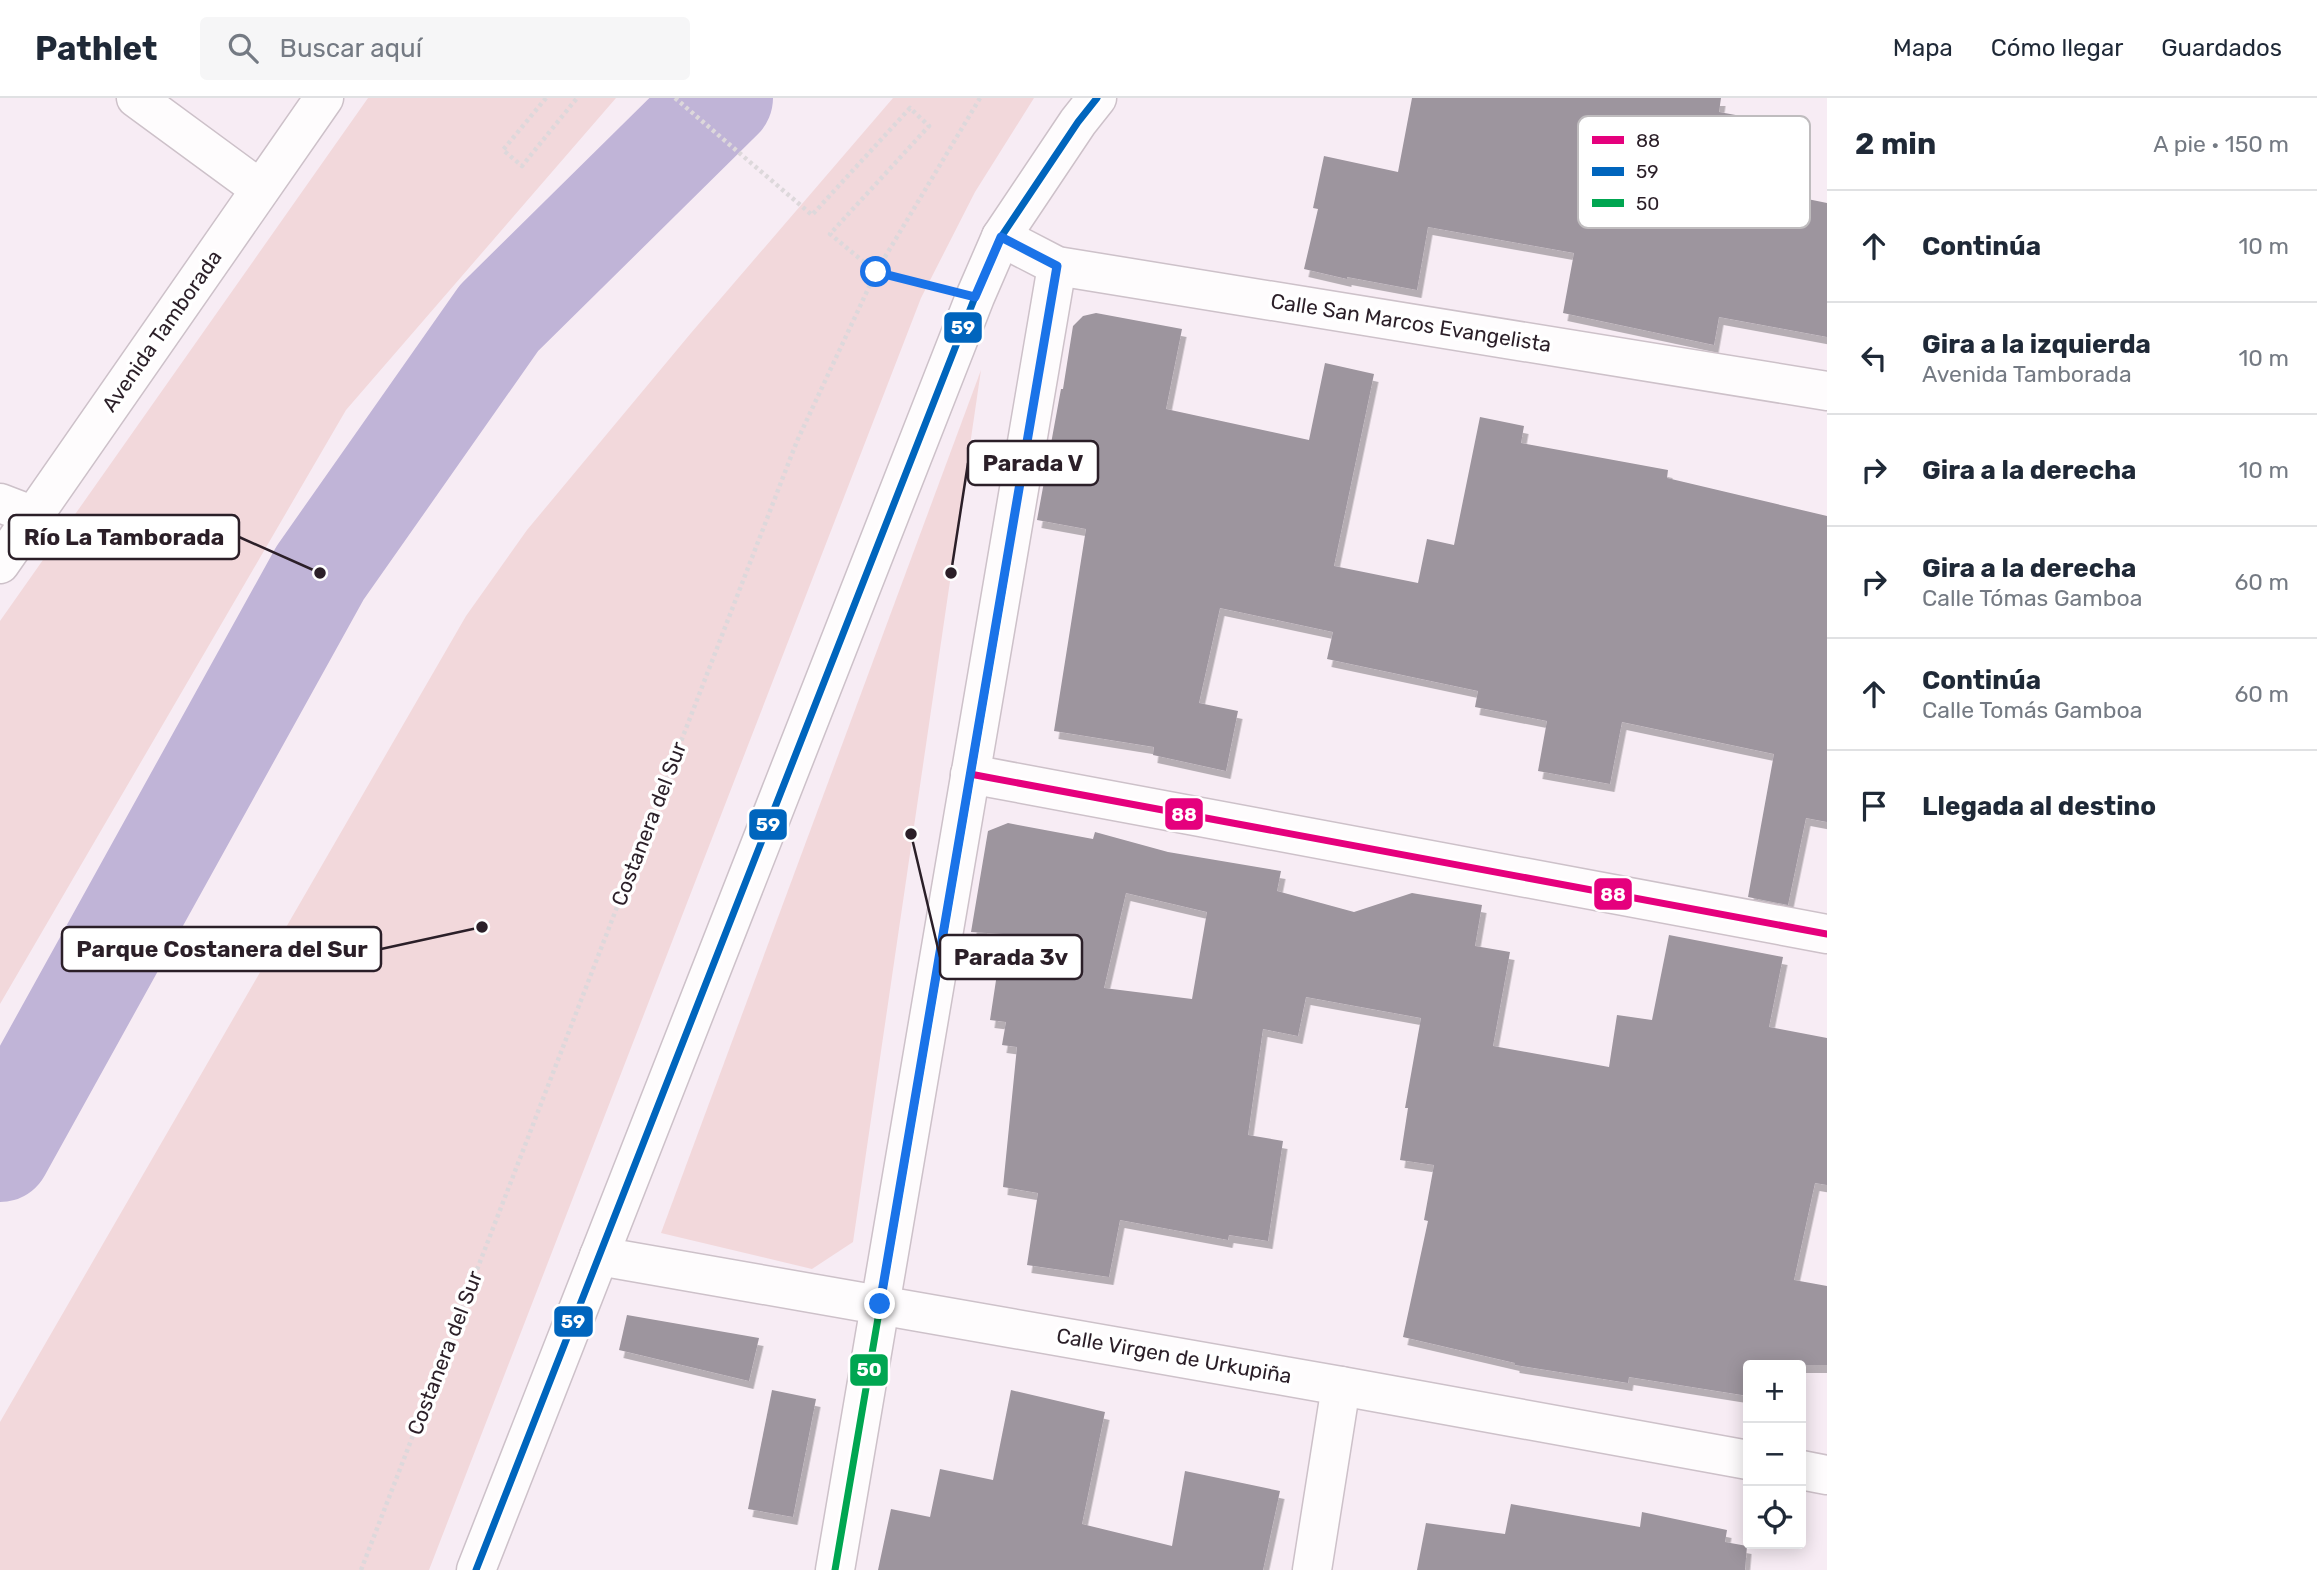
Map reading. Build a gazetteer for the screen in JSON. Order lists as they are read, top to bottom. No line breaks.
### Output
{"streets":{"street":["Calle San Marcos Evangelista","Avenida Tamborada","Calle Virgen de Urkupiña"],"path":["Costanera del Sur"]},"places":["Río La Tamborada","Parada V","Parada 3v","Parque Costanera del Sur"],"lines":["transit line 59","transit line 50","transit line 88"],"legend":["88","59","50"],"page":{"header":"Pathlet","search":"Buscar aquí","nav":["Mapa","Cómo llegar","Guardados"],"heading":["2 min","A pie · 150 m"],"list":[["Continúa","10 m"],["Gira a la izquierda","Avenida Tamborada","10 m"],["Gira a la derecha","10 m"],["Gira a la derecha","Calle Tómas Gamboa","60 m"],["Continúa","Calle Tomás Gamboa","60 m"],"Llegada al destino"],"map_buttons":["+","−"]}}
